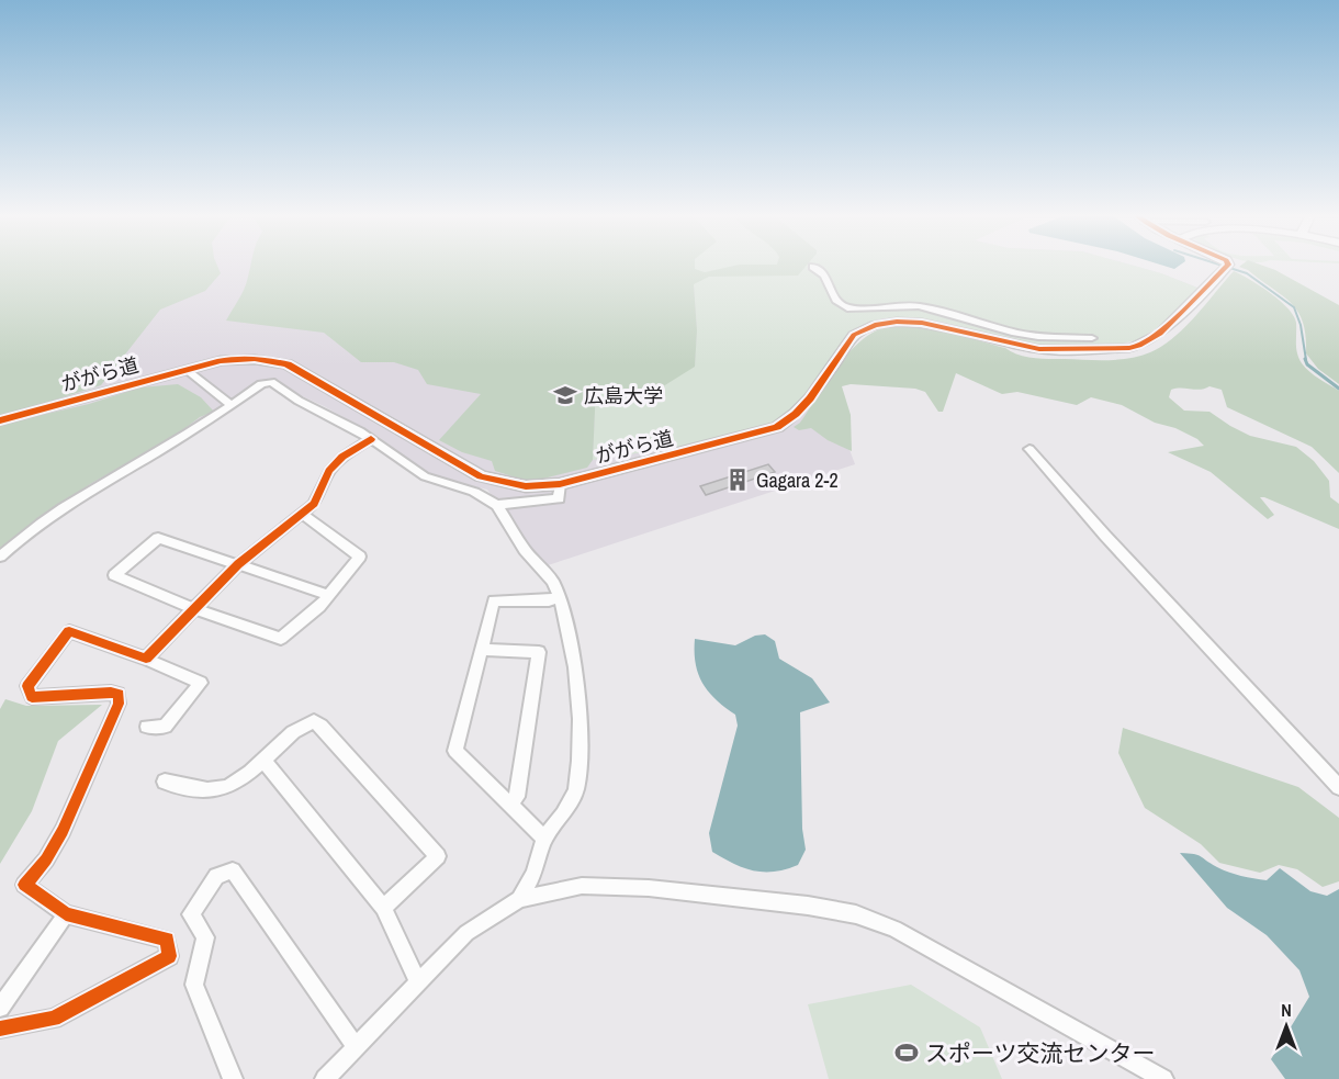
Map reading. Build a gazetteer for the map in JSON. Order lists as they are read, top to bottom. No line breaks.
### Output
{"streets":{"street":["ががら道"]},"places":{"school or university":["広島大学"],"building":["Gagara 2-2"],"sports":["スポーツ交流センター"]},"north":"top"}
